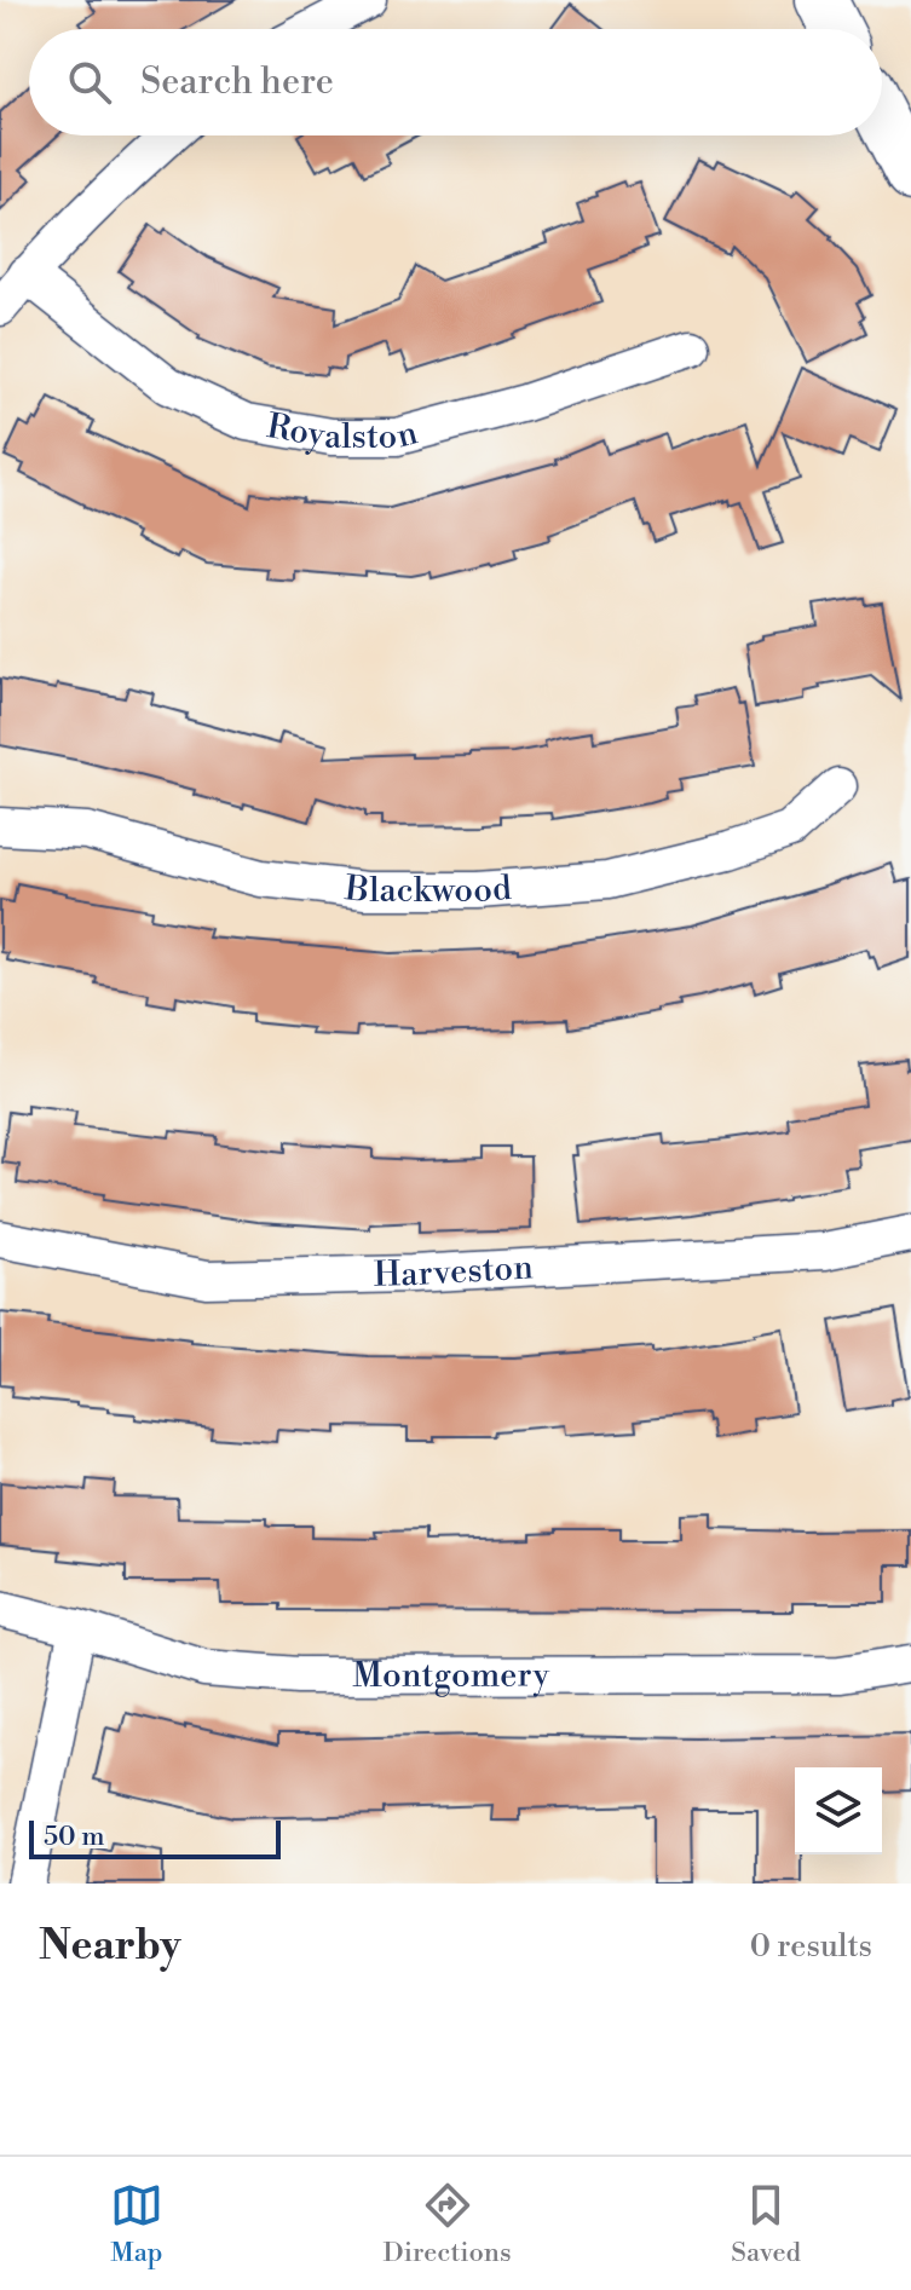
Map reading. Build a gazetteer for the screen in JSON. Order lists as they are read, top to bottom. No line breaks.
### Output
{"streets":{"street":["Royalston","Blackwood","Harveston","Montgomery"]},"scale_bar":"50 m","page":{"search":"Search here","scale":"50 m","heading":["Nearby","0 results"],"nav":["Map","Directions","Saved"]}}
